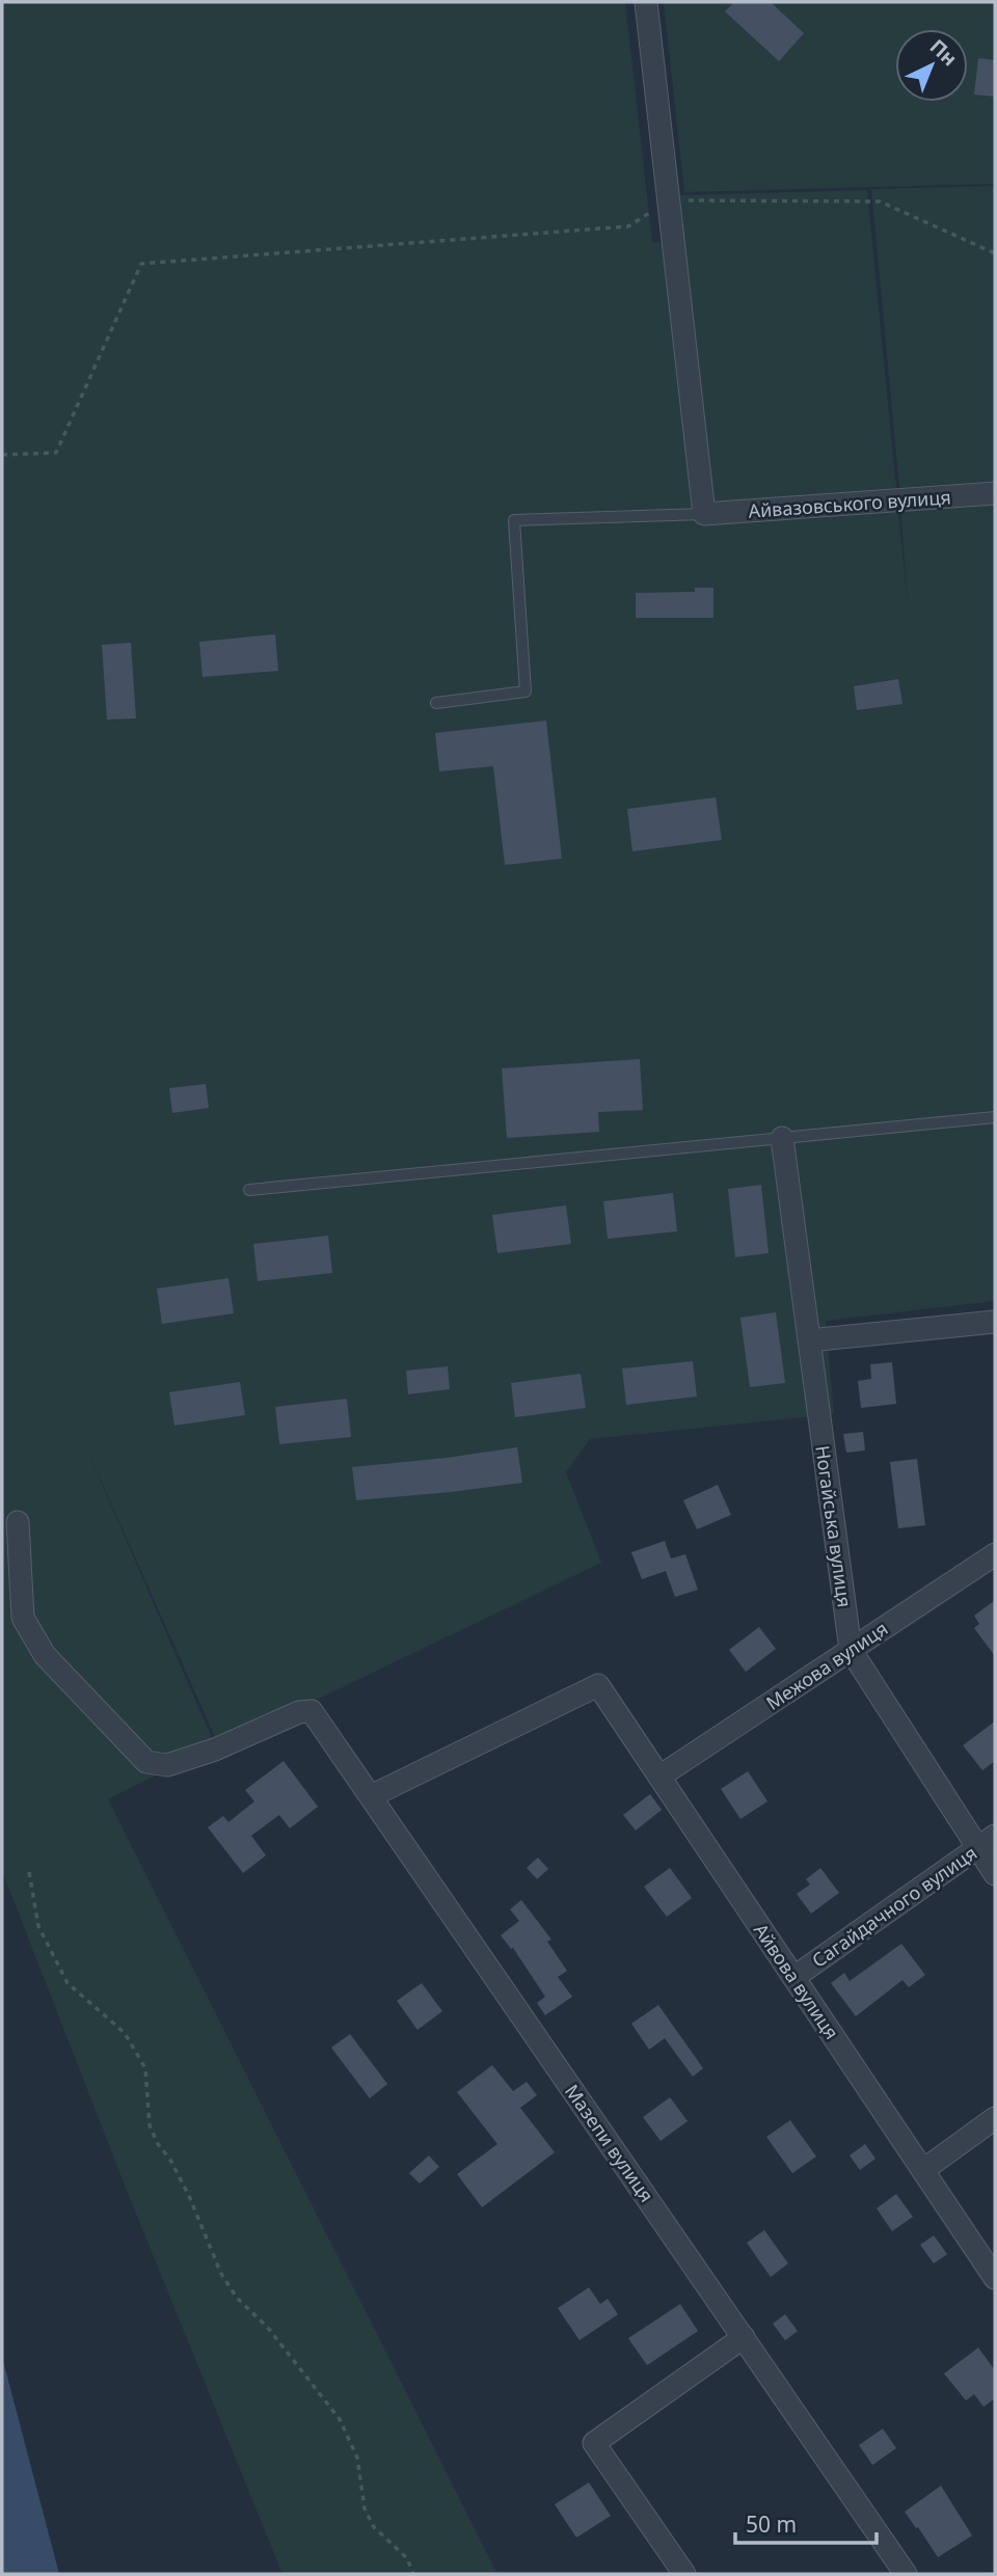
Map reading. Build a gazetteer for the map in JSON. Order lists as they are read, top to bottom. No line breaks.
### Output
{"streets":{"street":["Айвазовського вулиця","Ногайська вулиця","Межова вулиця","Сагайдачного вулиця","Айвова вулиця","Мазепи вулиця"]},"crossings":[["Ногайська вулиця","Межова вулиця"],["Ногайська вулиця","Сагайдачного вулиця"],["Межова вулиця","Айвова вулиця"],["Сагайдачного вулиця","Айвова вулиця"],["Айвова вулиця","Мазепи вулиця"]],"scale_bar":"50 m","north":"top right"}
